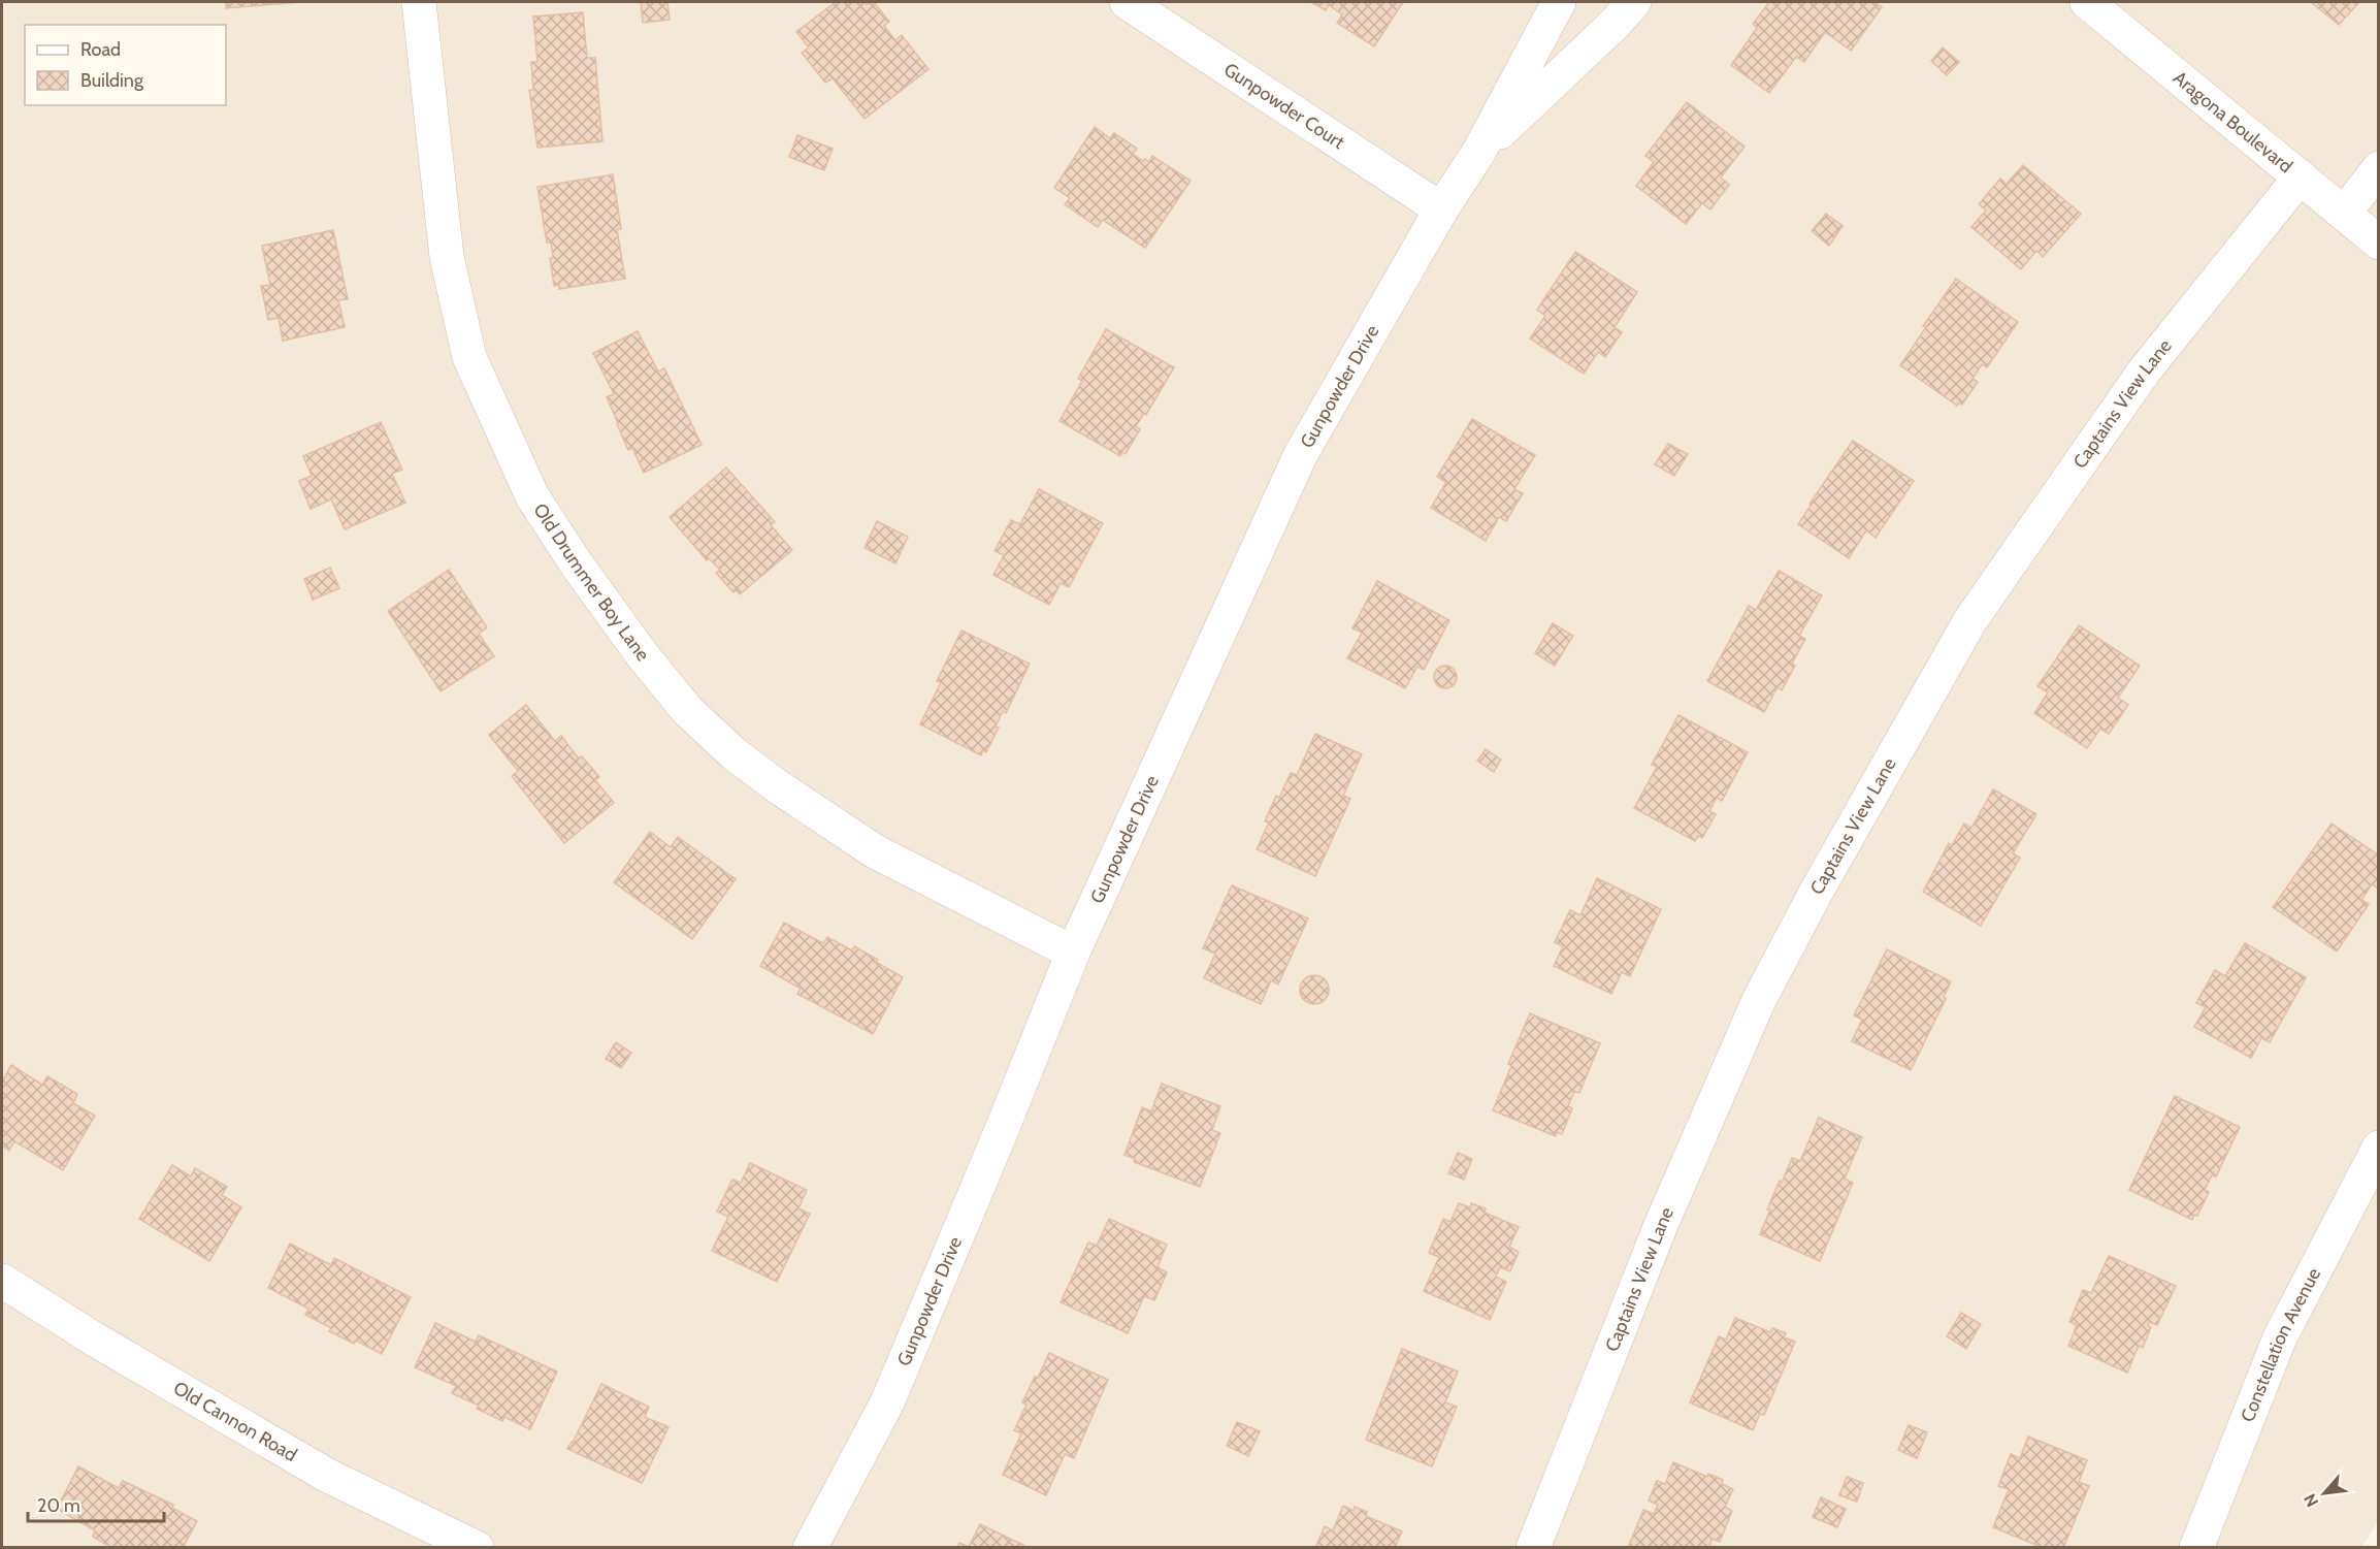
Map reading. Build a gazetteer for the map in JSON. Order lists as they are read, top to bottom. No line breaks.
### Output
{"streets":{"street":["Gunpowder Court","Aragona Boulevard","Gunpowder Drive","Captains View Lane","Old Drummer Boy Lane","Constellation Avenue","Old Cannon Road"]},"crossings":[["Gunpowder Court","Gunpowder Drive"],["Aragona Boulevard","Captains View Lane"],["Gunpowder Drive","Old Drummer Boy Lane"]],"legend":["Road","Building"],"scale_bar":"20 m","north":"bottom left"}
